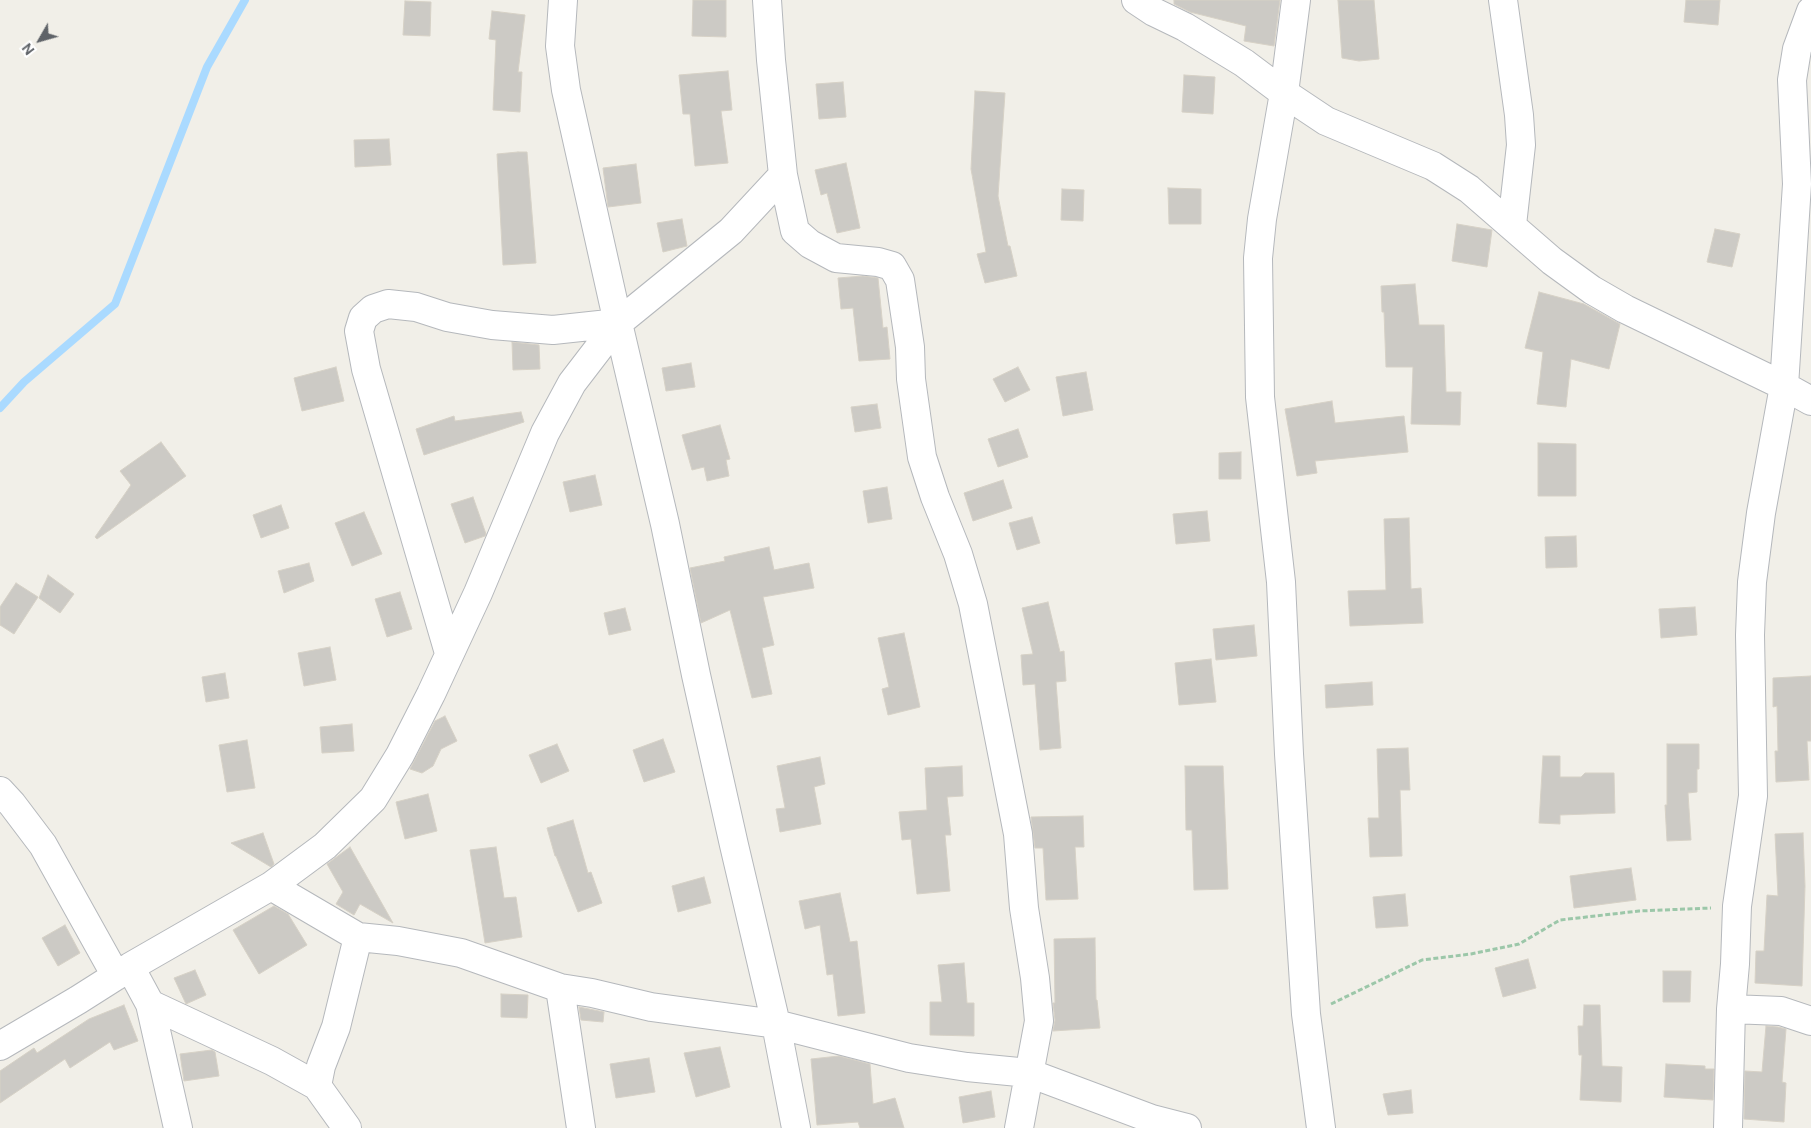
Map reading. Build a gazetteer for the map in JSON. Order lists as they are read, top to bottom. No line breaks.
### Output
{"north":"bottom left"}
